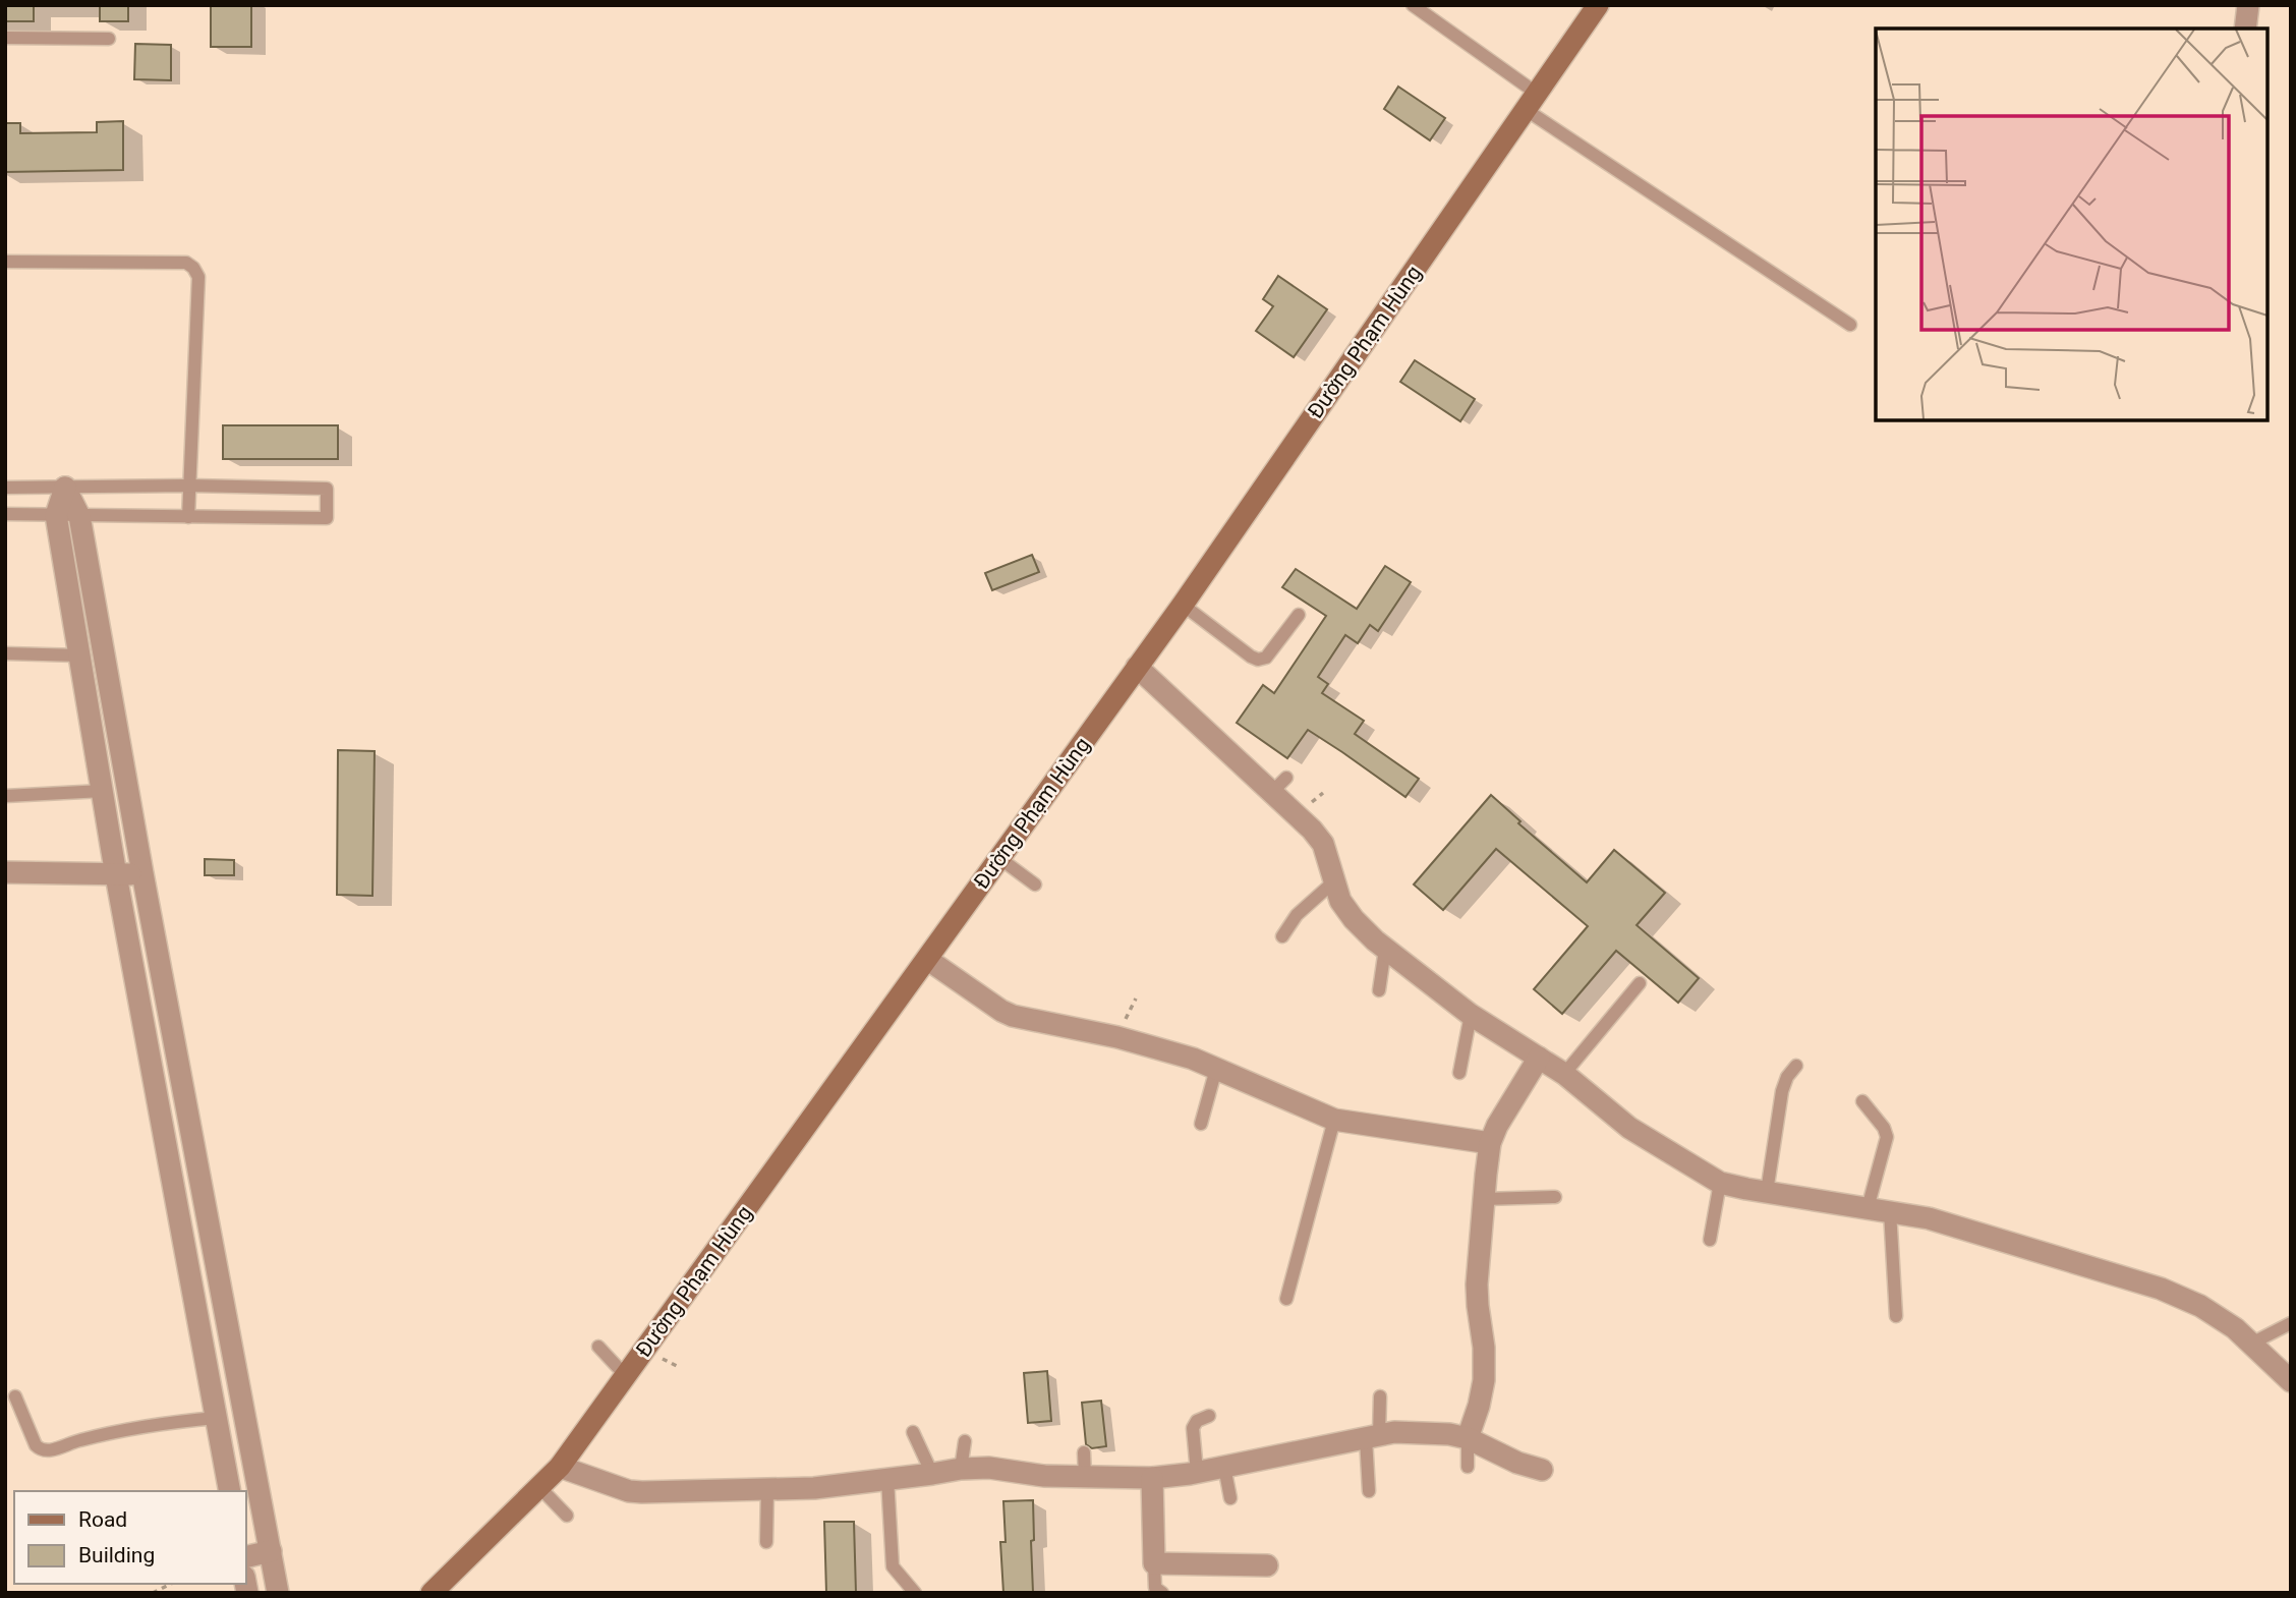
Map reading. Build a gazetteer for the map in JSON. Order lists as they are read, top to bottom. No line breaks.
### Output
{"streets":{"main road":["Đường Phạm Hùng"]},"legend":["Road","Building"]}
